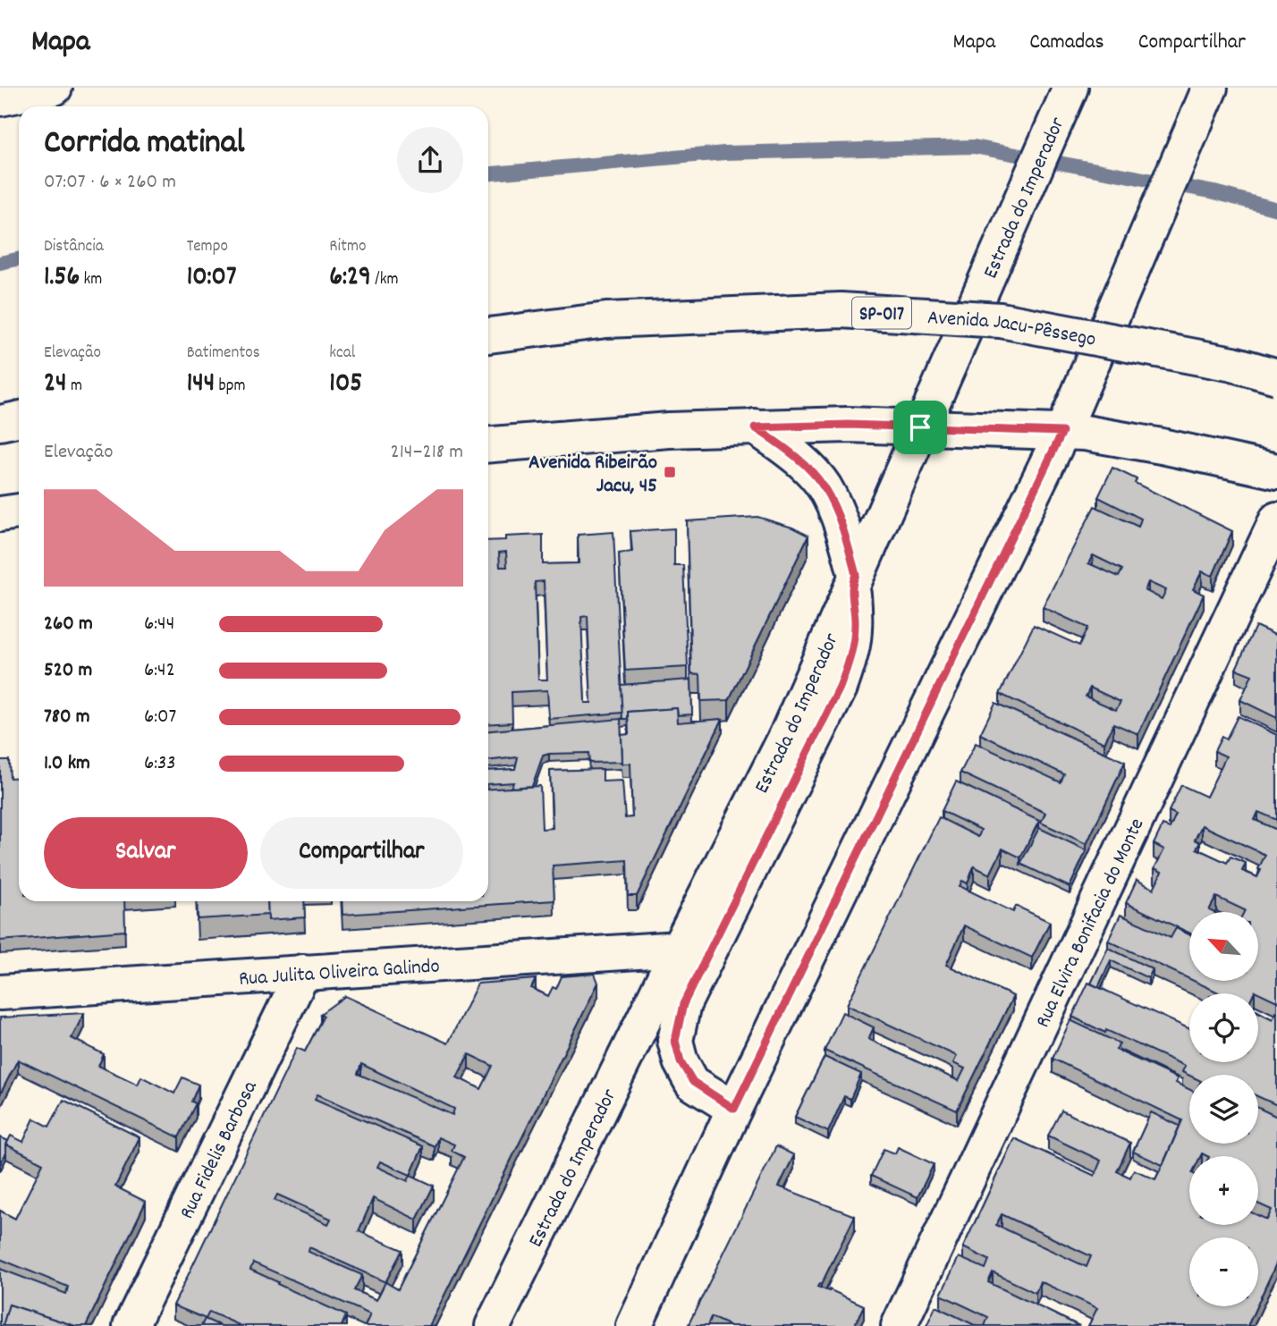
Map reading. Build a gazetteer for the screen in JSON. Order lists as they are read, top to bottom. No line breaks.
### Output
{"streets":{"main road":["Estrada do Imperador","SP-017","Avenida Jacu-Pêssego","Rua Elvira Bonifacia do Monte","Rua Julita Oliveira Galindo","Rua Fidelis Barbosa"]},"crossings":[["Estrada do Imperador","Rua Julita Oliveira Galindo"],["Rua Julita Oliveira Galindo","Rua Fidelis Barbosa"]],"places":{"transit":["Avenida Ribeirão Jacu, 45"]},"north":"top left","page":{"header":"Mapa","nav":["Mapa","Camadas","Compartilhar"],"heading":["Corrida matinal","07:07 · 6 × 260 m"],"stats":[["Distância","1.56 km"],["Tempo","10:07"],["Ritmo","6:29 /km"],["Elevação","24 m"],["Batimentos","144 bpm"],["kcal","105"]],"chart":["Elevação","214–218 m"],"list":[{"name":"260 m","note":"6:44"},{"name":"520 m","note":"6:42"},{"name":"780 m","note":"6:07"},{"name":"1.0 km","note":"6:33"}],"buttons":["Salvar","Compartilhar"],"map_buttons":["+","−"]}}
